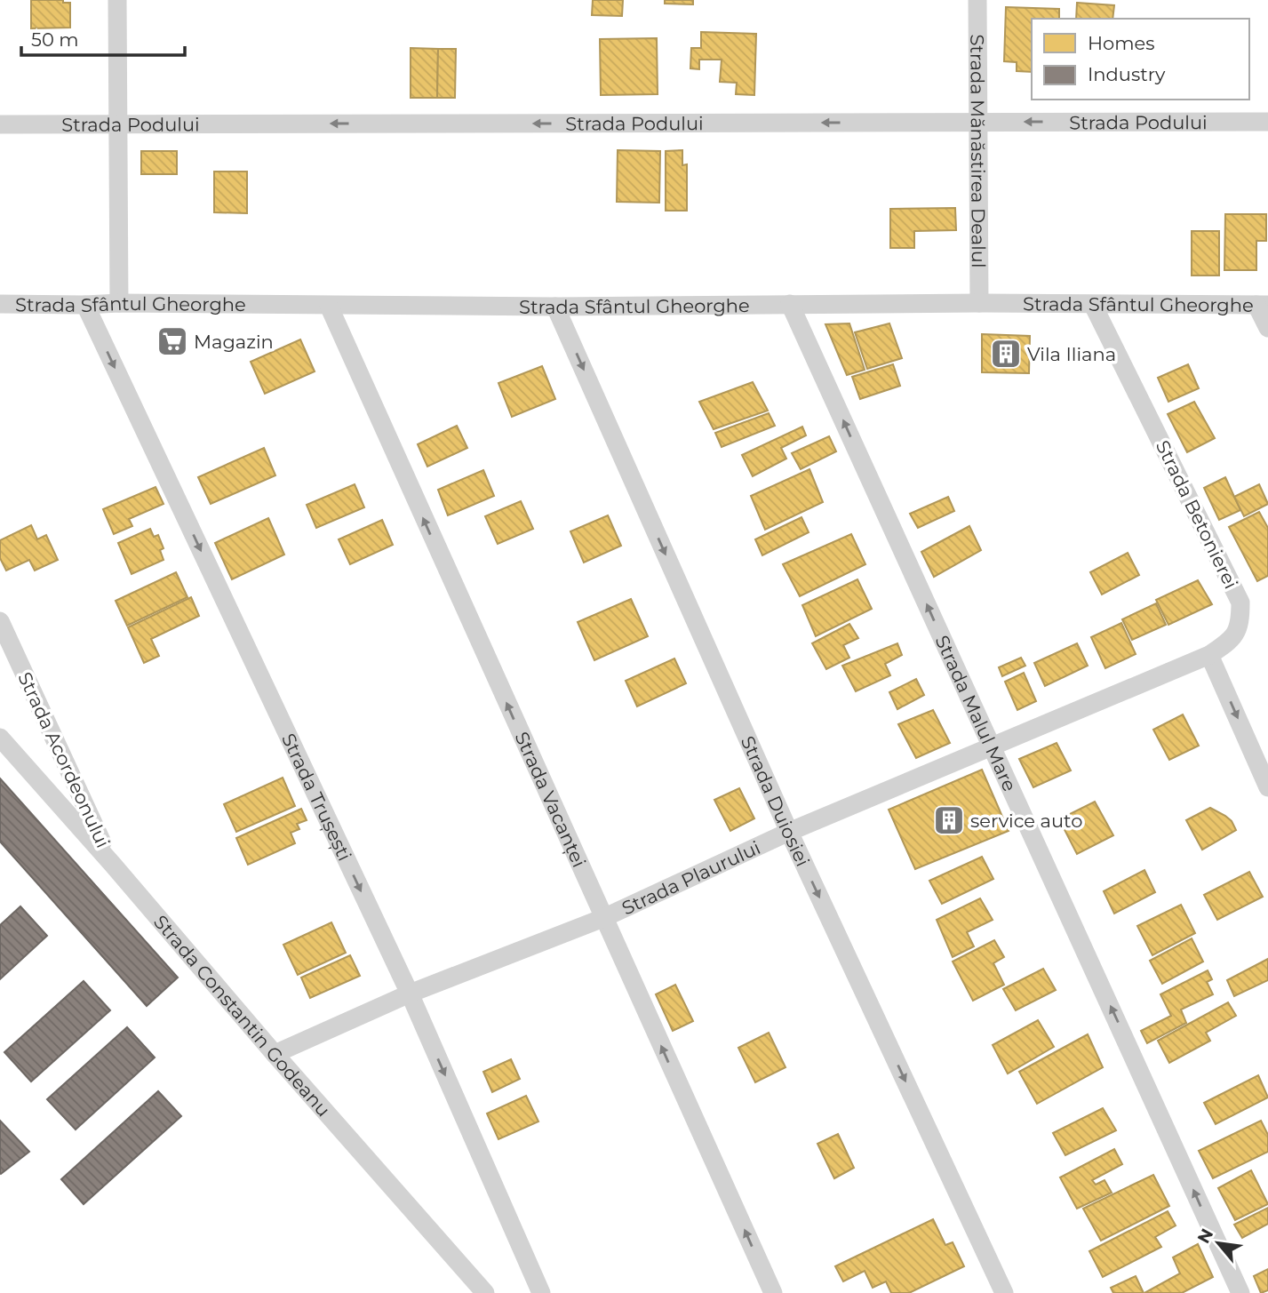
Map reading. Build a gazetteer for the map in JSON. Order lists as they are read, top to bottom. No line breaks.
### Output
{"streets":{"street":["Strada Podului","Strada Mănăstirea Dealul","Strada Sfântul Gheorghe","Strada Betonierei","Strada Malul Mare","Strada Acordeonului","Strada Trușești","Strada Vacanței","Strada Duiosiei","Strada Plaurului","Strada Constantin Godeanu"]},"crossings":[["Strada Podului","Strada Mănăstirea Dealul"],["Strada Mănăstirea Dealul","Strada Sfântul Gheorghe"],["Strada Sfântul Gheorghe","Strada Betonierei"],["Strada Sfântul Gheorghe","Strada Malul Mare"],["Strada Sfântul Gheorghe","Strada Trușești"],["Strada Sfântul Gheorghe","Strada Vacanței"],["Strada Sfântul Gheorghe","Strada Duiosiei"],["Strada Betonierei","Strada Plaurului"],["Strada Malul Mare","Strada Plaurului"],["Strada Acordeonului","Strada Constantin Godeanu"],["Strada Trușești","Strada Plaurului"],["Strada Vacanței","Strada Plaurului"],["Strada Duiosiei","Strada Plaurului"],["Strada Plaurului","Strada Constantin Godeanu"]],"one_way":["Strada Podului","Strada Malul Mare","Strada Trușești","Strada Vacanței","Strada Duiosiei"],"places":{"supermarket":["Magazin"],"building":["Vila Iliana","service auto"]},"legend":["Homes","Industry"],"scale_bar":"50 m","north":"top left"}
